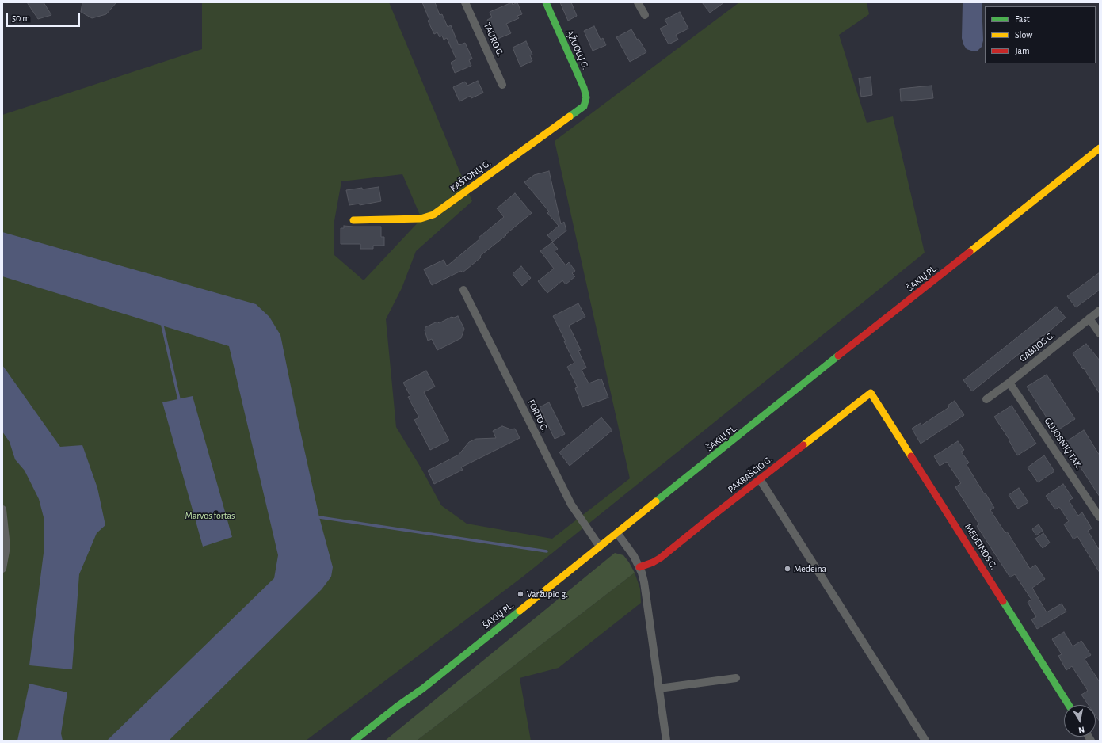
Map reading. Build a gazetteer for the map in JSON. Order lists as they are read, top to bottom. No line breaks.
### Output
{"streets":{"street":["TAURO G.","ĄŽUOLŲ G.","KAŠTONŲ G.","ŠAKIŲ PL.","GABIJOS G.","FORTO G.","GLUOSNIŲ TAK.","PAKRAŠČIO G.","MEDEINOS G."]},"crossings":[["ĄŽUOLŲ G.","KAŠTONŲ G."],["ŠAKIŲ PL.","FORTO G."],["GABIJOS G.","GLUOSNIŲ TAK."],["PAKRAŠČIO G.","MEDEINOS G."]],"parks":["Marvos fortas"],"places":["Medeina","Varžupio g."],"legend":["Fast","Slow","Jam"],"scale_bar":"50 m","north":"bottom"}
